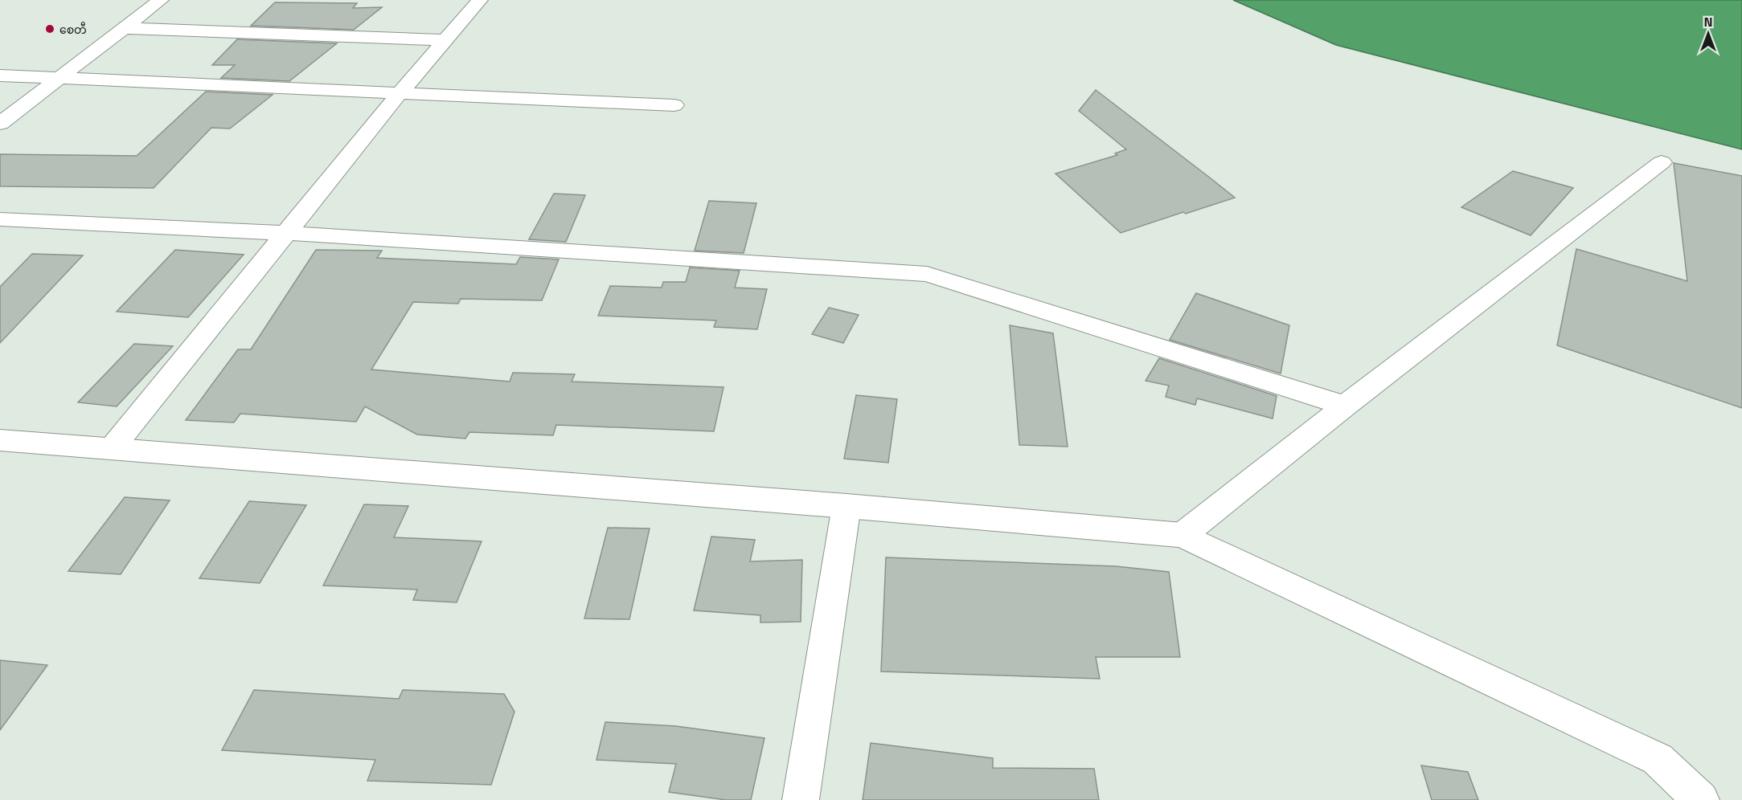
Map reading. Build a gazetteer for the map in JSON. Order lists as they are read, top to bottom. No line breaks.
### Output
{"places":["စေတီ"],"north":"top"}
